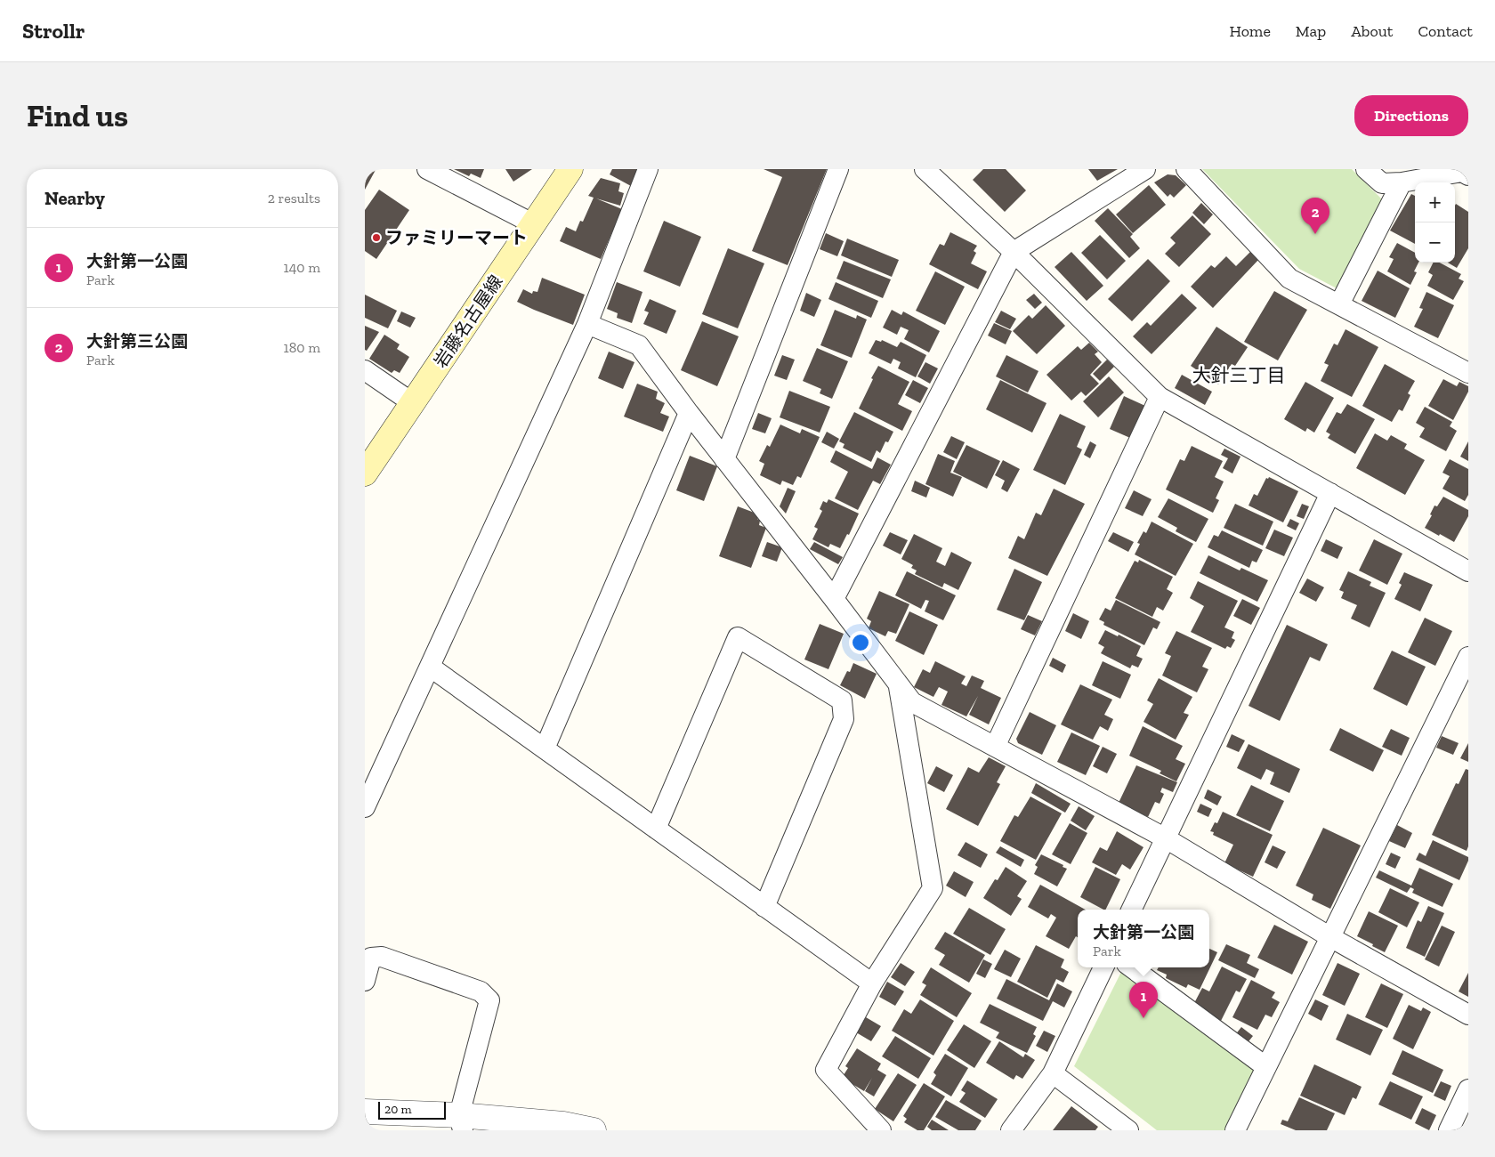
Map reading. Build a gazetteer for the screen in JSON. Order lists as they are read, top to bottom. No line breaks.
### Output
{"streets":{"main road":["岩藤名古屋線"]},"districts":["大針三丁目"],"places":["ファミリーマート"],"scale_bar":"20 m","page":{"header":"Strollr","nav":["Home","Map","About","Contact"],"buttons":"Directions","title":"Find us","heading":["Nearby","2 results"],"map_buttons":["+","−"],"pins":["2","1"],"list":[{"mark":"1","name":"大針第一公園","note":"Park","value":"140 m"},{"mark":"2","name":"大針第三公園","note":"Park","value":"180 m"}],"popup":["大針第一公園","Park"],"scale":"20 m"}}
